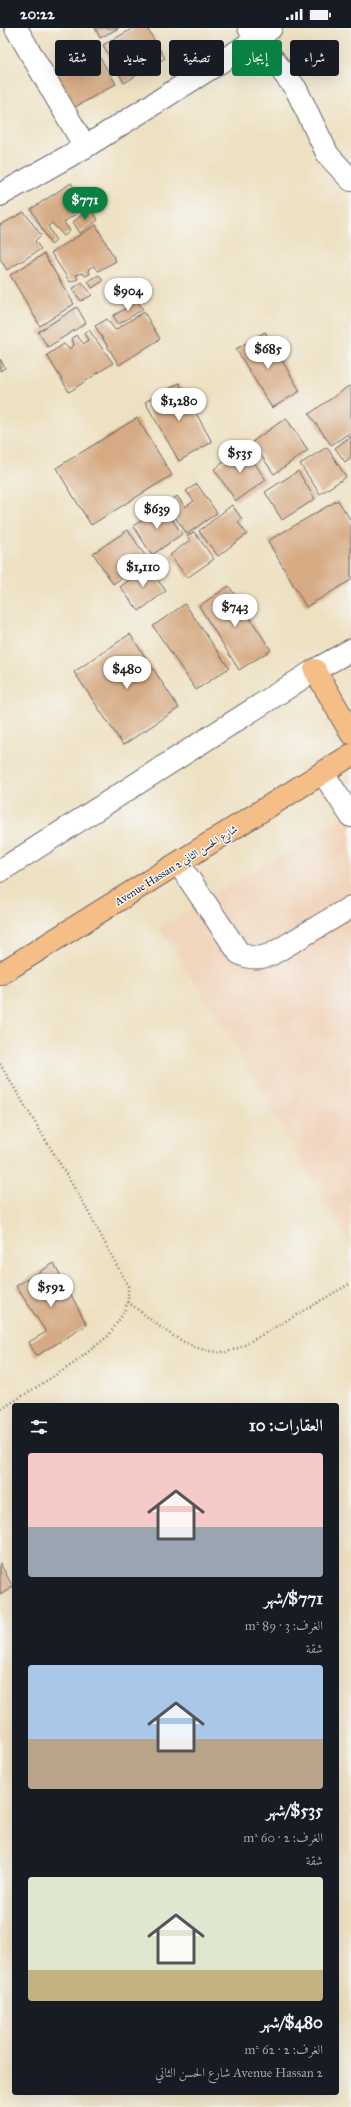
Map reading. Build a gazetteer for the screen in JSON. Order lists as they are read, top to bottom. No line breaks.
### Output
{"streets":{"main road":["Avenue Hassan 2 شارع الحسن الثاني"]},"page":{"status":"20:22","chip":["شراء","إيجار","تصفية","جديد","شقة"],"price":["$771","$904","$685","$1,280","$535","$639","$1,110","$743","$480","$592"],"heading":"العقارات: 10","list":[{"name":"$771/شهر","note":"الغرف: 3 · 89 m² · شقة"},{"name":"$535/شهر","note":"الغرف: 2 · 60 m² · شقة"},{"name":"$480/شهر","note":"الغرف: 2 · 62 m² · Avenue Hassan 2 شارع الحسن الثاني"}]}}
